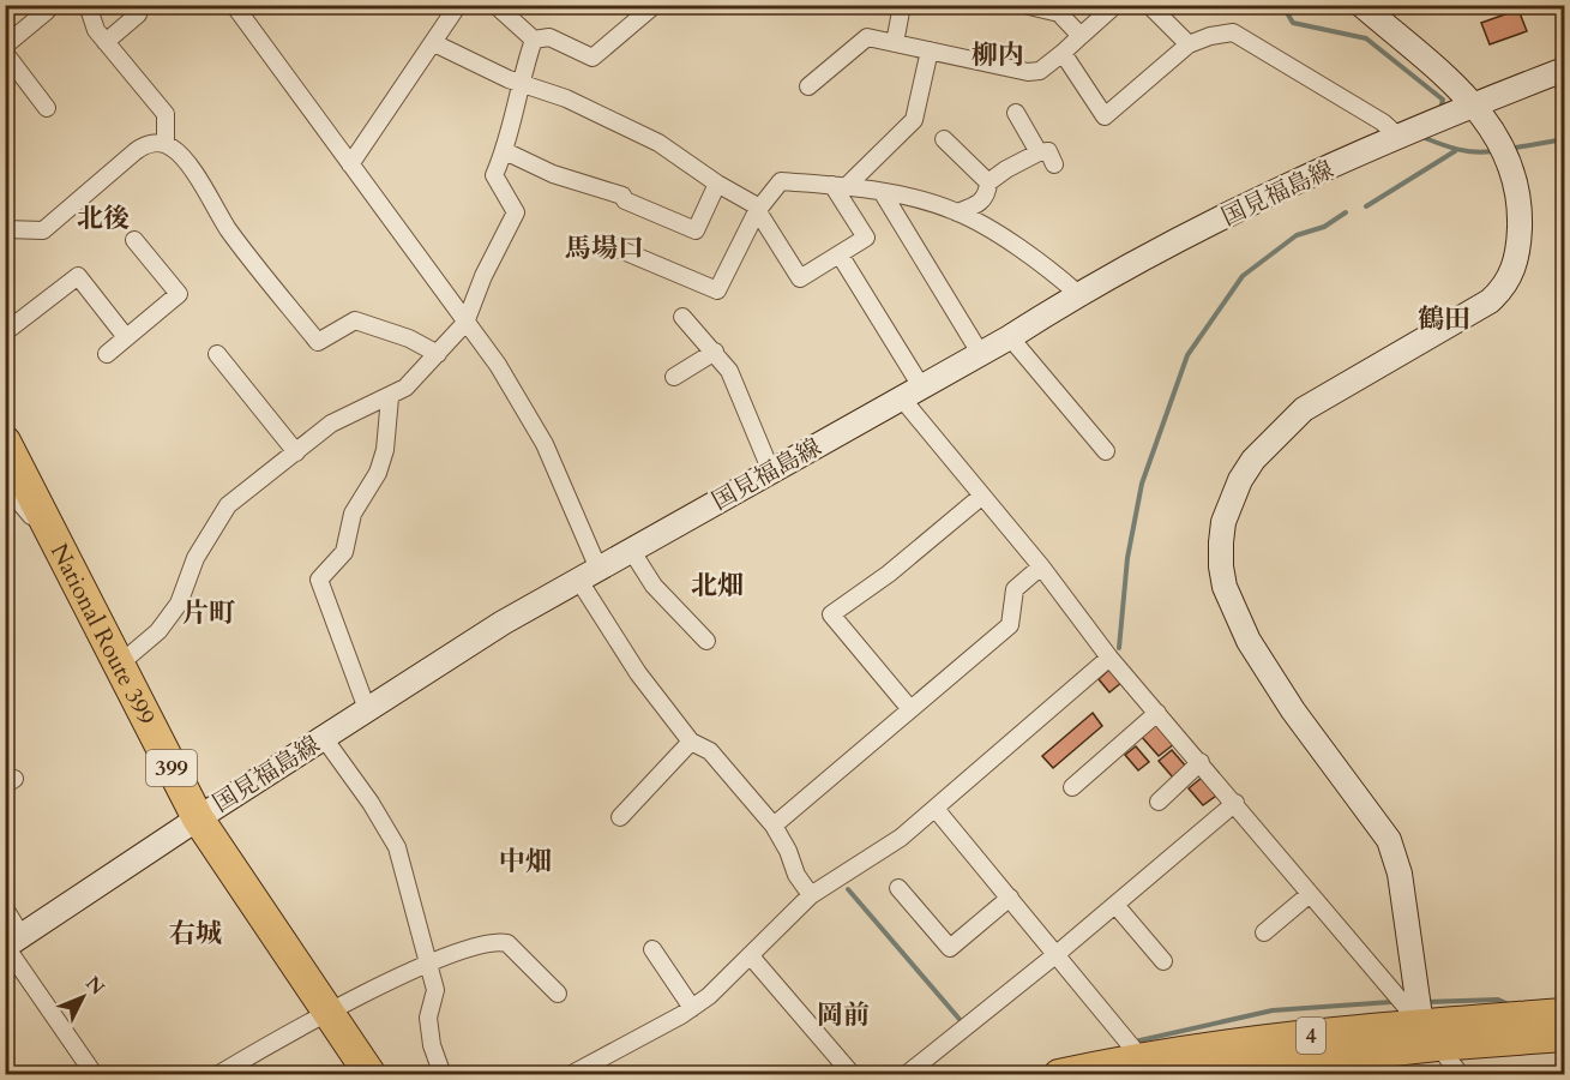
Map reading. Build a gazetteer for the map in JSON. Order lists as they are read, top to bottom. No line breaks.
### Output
{"streets":{"highway":["National Route 399","399","4"],"main road":["国見福島線"]},"crossings":[["国見福島線","National Route 399"]],"districts":["柳内","北後","馬場口","鶴田","北畑","片町","中畑","右城","岡前"],"north":"top right"}
